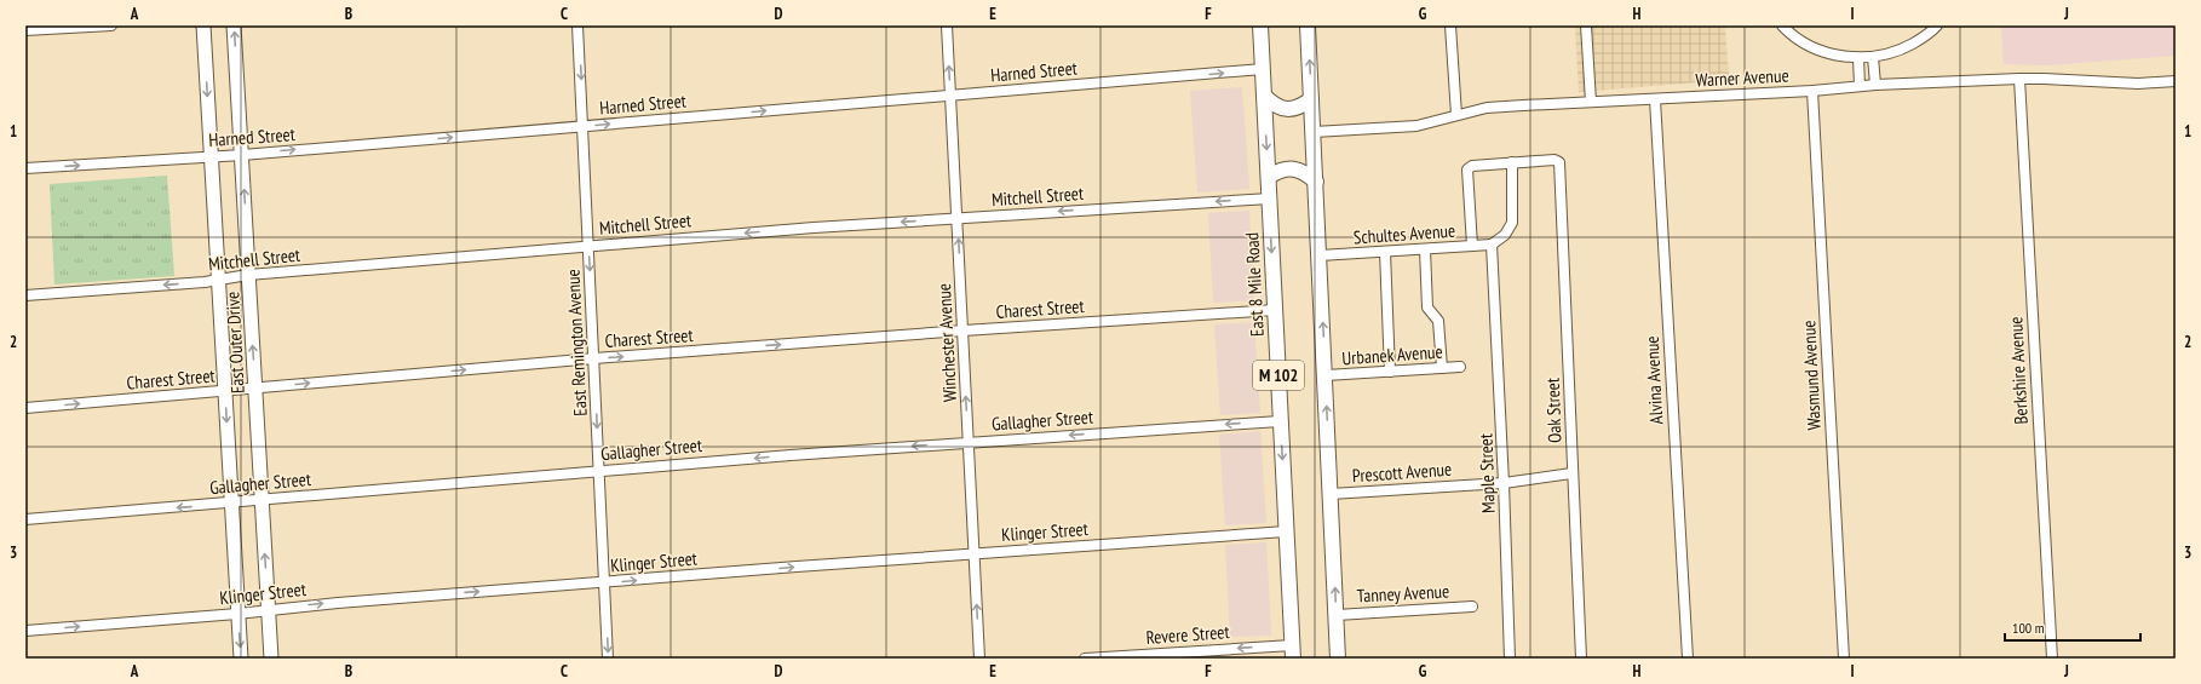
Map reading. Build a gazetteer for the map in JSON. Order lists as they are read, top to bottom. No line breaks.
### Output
{"streets":{"highway":["East 8 Mile Road","M 102"],"main road":["East Outer Drive"],"street":["Harned Street","Warner Avenue","Mitchell Street","Schultes Avenue","Charest Street","East Remington Avenue","Winchester Avenue","Urbanek Avenue","Berkshire Avenue","Wasmund Avenue","Alvina Avenue","Oak Street","Gallagher Street","Prescott Avenue","Maple Street","Klinger Street","Tanney Avenue","Revere Street"]},"crossings":[["Harned Street","East 8 Mile Road"],["Harned Street","East Outer Drive"],["Harned Street","East Remington Avenue"],["Harned Street","Winchester Avenue"],["Warner Avenue","Berkshire Avenue"],["Warner Avenue","M 102"],["Warner Avenue","Wasmund Avenue"],["Warner Avenue","Alvina Avenue"],["Mitchell Street","East 8 Mile Road"],["Mitchell Street","East Outer Drive"],["Mitchell Street","East Remington Avenue"],["Mitchell Street","Winchester Avenue"],["Schultes Avenue","M 102"],["Schultes Avenue","Maple Street"],["East 8 Mile Road","Charest Street"],["East 8 Mile Road","Gallagher Street"],["East 8 Mile Road","Klinger Street"],["East 8 Mile Road","Revere Street"],["Charest Street","East Outer Drive"],["Charest Street","East Remington Avenue"],["Charest Street","Winchester Avenue"],["East Outer Drive","Gallagher Street"],["East Outer Drive","Klinger Street"],["East Remington Avenue","Gallagher Street"],["East Remington Avenue","Klinger Street"],["Winchester Avenue","Gallagher Street"],["Winchester Avenue","Klinger Street"],["Urbanek Avenue","M 102"],["M 102","Prescott Avenue"],["M 102","Tanney Avenue"],["Oak Street","Prescott Avenue"],["Prescott Avenue","Maple Street"]],"one_way":["Harned Street","Mitchell Street","Charest Street","East Remington Avenue","Winchester Avenue","Gallagher Street","Klinger Street","Revere Street"],"scale_bar":"100 m","grid":{"columns":["A","B","C","D","E","F","G","H","I","J"],"rows":["1","2","3"]}}
